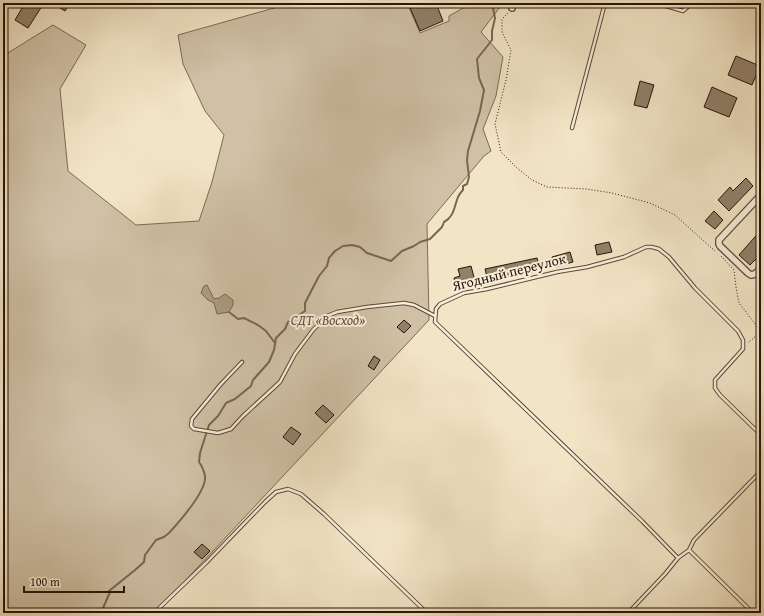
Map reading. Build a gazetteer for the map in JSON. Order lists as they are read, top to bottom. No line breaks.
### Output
{"streets":{"lane":["Ягодный переулок"]},"parks":["СДТ «Восход»"],"scale_bar":"100 m"}
